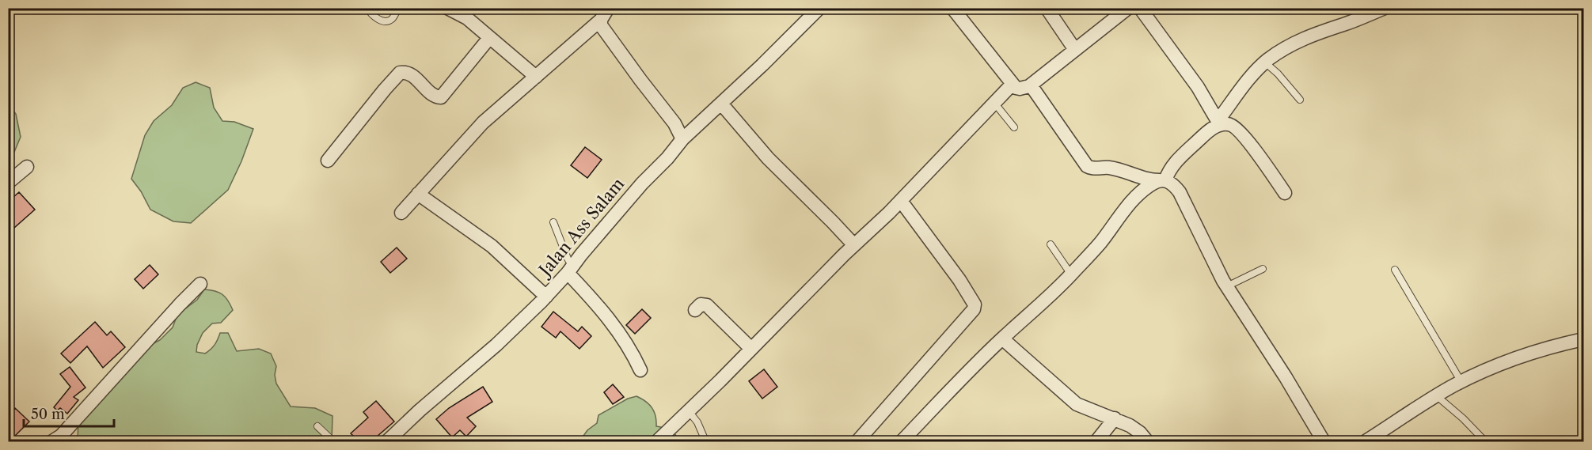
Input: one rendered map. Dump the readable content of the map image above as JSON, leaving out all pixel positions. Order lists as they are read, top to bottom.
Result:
{
  "streets": {
    "street": ["Jalan Ass Salam"]
  },
  "scale_bar": "50 m"
}
